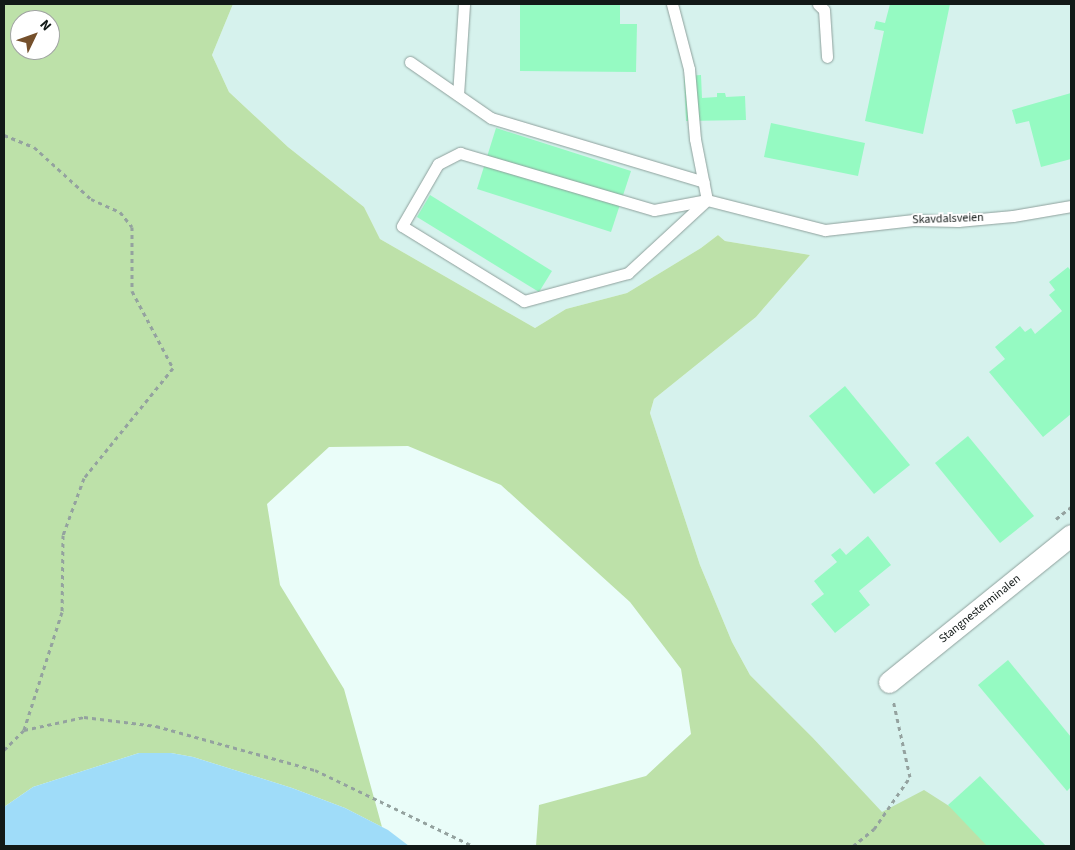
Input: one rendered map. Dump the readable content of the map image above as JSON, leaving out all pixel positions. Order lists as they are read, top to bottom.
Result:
{
  "streets": {
    "street": ["Stangnesterminalen"],
    "lane": ["Skavdalsveien"]
  },
  "north": "top right"
}
